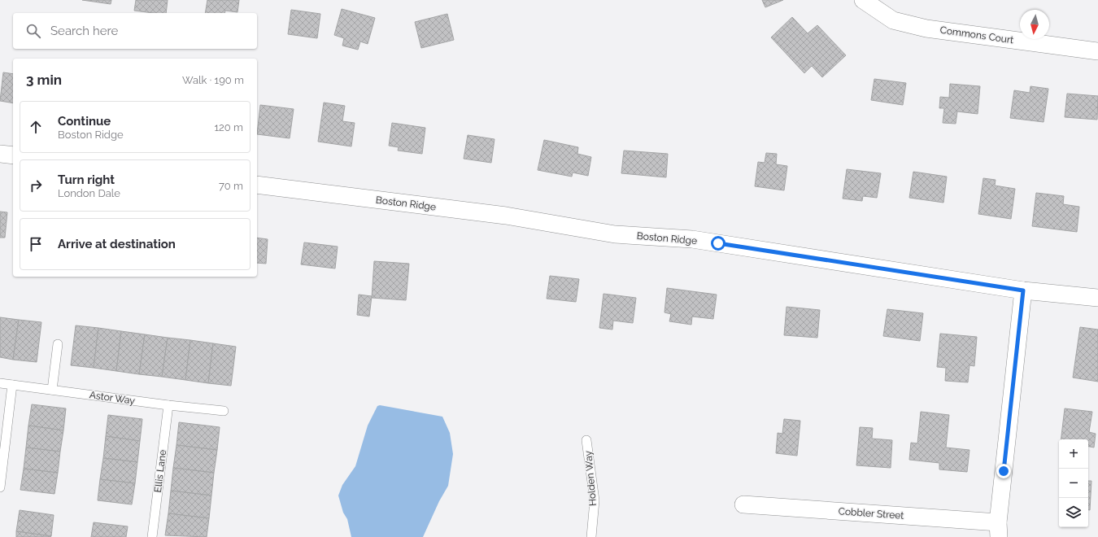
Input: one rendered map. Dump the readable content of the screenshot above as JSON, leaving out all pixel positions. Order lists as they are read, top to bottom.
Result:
{
  "streets": {
    "street": ["Commons Court", "Boston Ridge", "Cobbler Street"],
    "lane": ["Astor Way", "Ellis Lane", "Holden Way"]
  },
  "crossings": [
    ["Astor Way", "Ellis Lane"]
  ],
  "north": "bottom",
  "page": {
    "search": "Search here",
    "heading": ["3 min", "Walk · 190 m"],
    "list": [
      ["Continue", "Boston Ridge", "120 m"],
      ["Turn right", "London Dale", "70 m"],
      "Arrive at destination"
    ],
    "map_buttons": ["+", "−"]
  }
}
